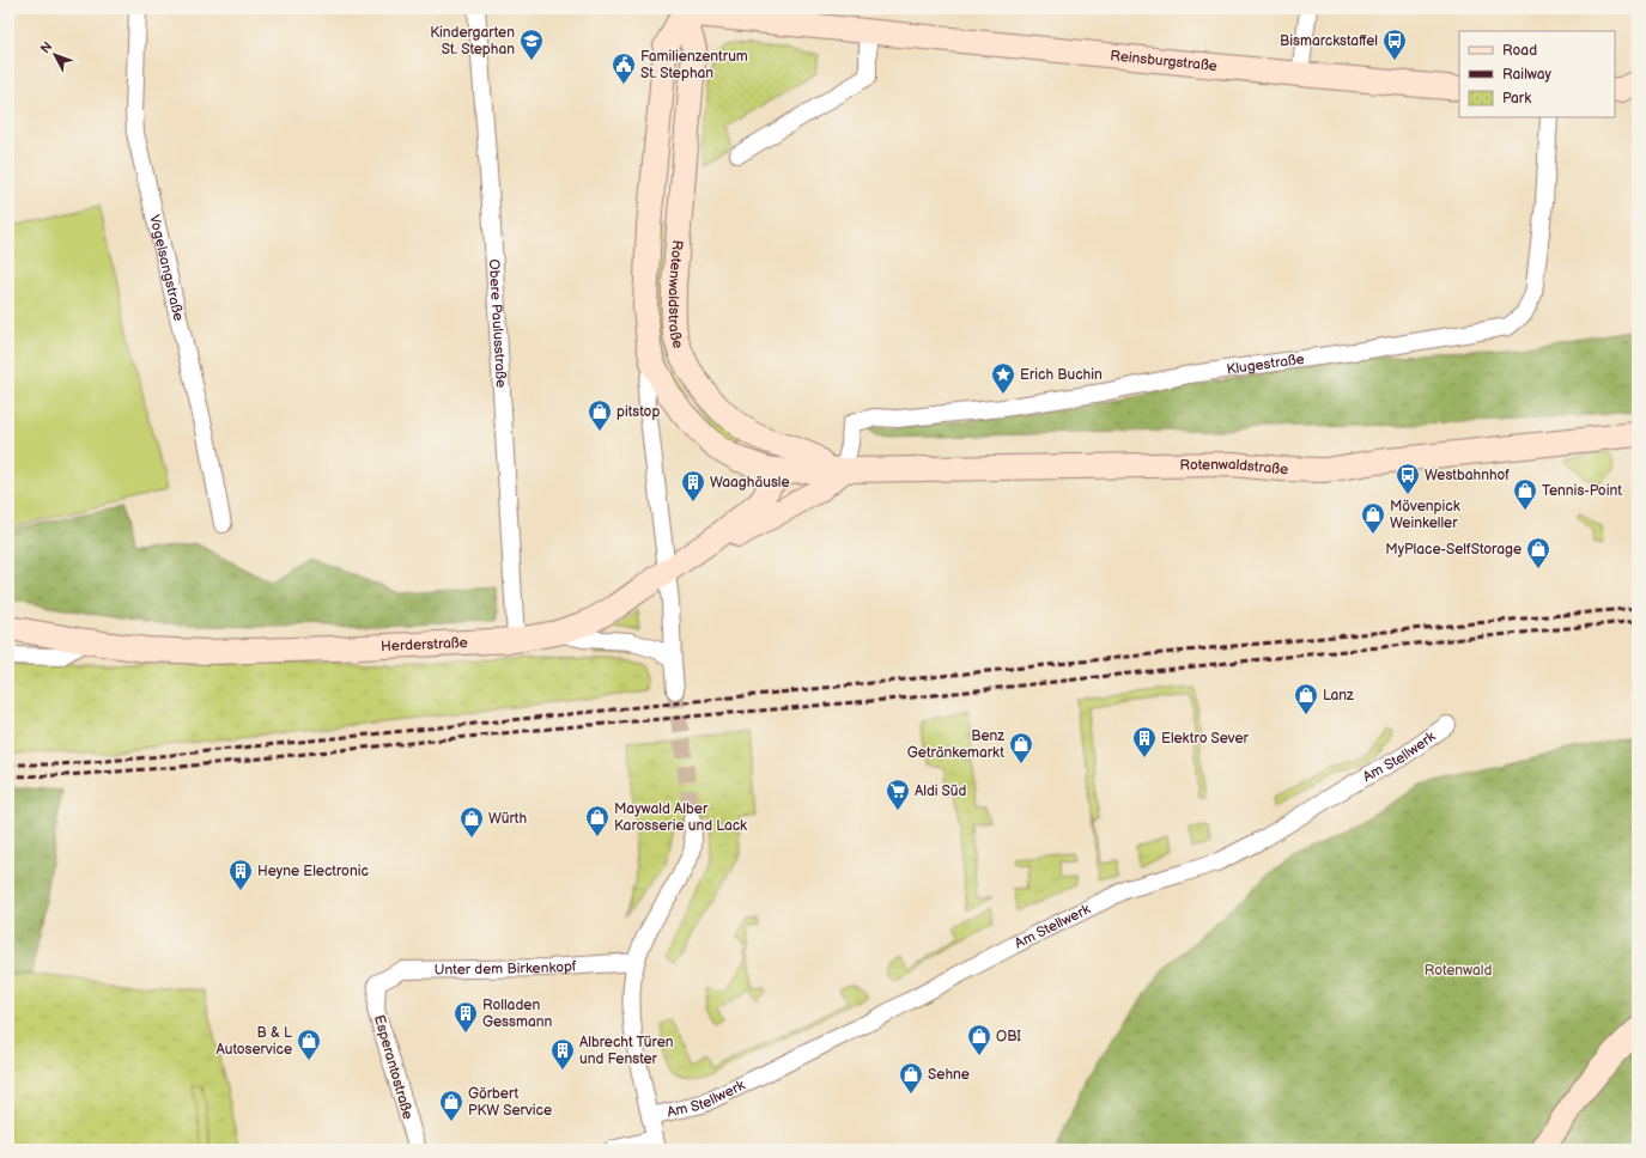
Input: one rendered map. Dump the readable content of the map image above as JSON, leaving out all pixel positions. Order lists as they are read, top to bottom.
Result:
{
  "streets": {
    "main road": ["Reinsburgstraße", "Rotenwaldstraße", "Herderstraße"],
    "street": [
      "Vogelsangstraße",
      "Obere Paulusstraße",
      "Klugestraße",
      "Am Stellwerk",
      "Unter dem Birkenkopf",
      "Esperantostraße"
    ]
  },
  "crossings": [
    ["Reinsburgstraße", "Rotenwaldstraße"],
    ["Rotenwaldstraße", "Klugestraße"],
    ["Rotenwaldstraße", "Herderstraße"],
    ["Obere Paulusstraße", "Herderstraße"],
    ["Unter dem Birkenkopf", "Esperantostraße"]
  ],
  "parks": ["Rotenwald"],
  "places": {
    "school or university": ["Kindergarten St. Stephan"],
    "bus stop": ["Bismarckstaffel", "Westbahnhof"],
    "public building": ["Familienzentrum St. Stephan"],
    "place": ["Erich Buchin"],
    "shop": [
      "pitstop",
      "Tennis-Point",
      "Mövenpick Weinkeller",
      "MyPlace-SelfStorage",
      "Lanz",
      "Benz Getränkemarkt",
      "Maywald Alber Karosserie und Lack",
      "Würth",
      "OBI",
      "B & L Autoservice",
      "Sehne",
      "Görbert PKW Service"
    ],
    "building": [
      "Waaghäusle",
      "Elektro Sever",
      "Heyne Electronic",
      "Rolladen Gessmann",
      "Albrecht Türen und Fenster"
    ],
    "supermarket": ["Aldi Süd"]
  },
  "legend": ["Road", "Railway", "Park"],
  "north": "top left"
}
